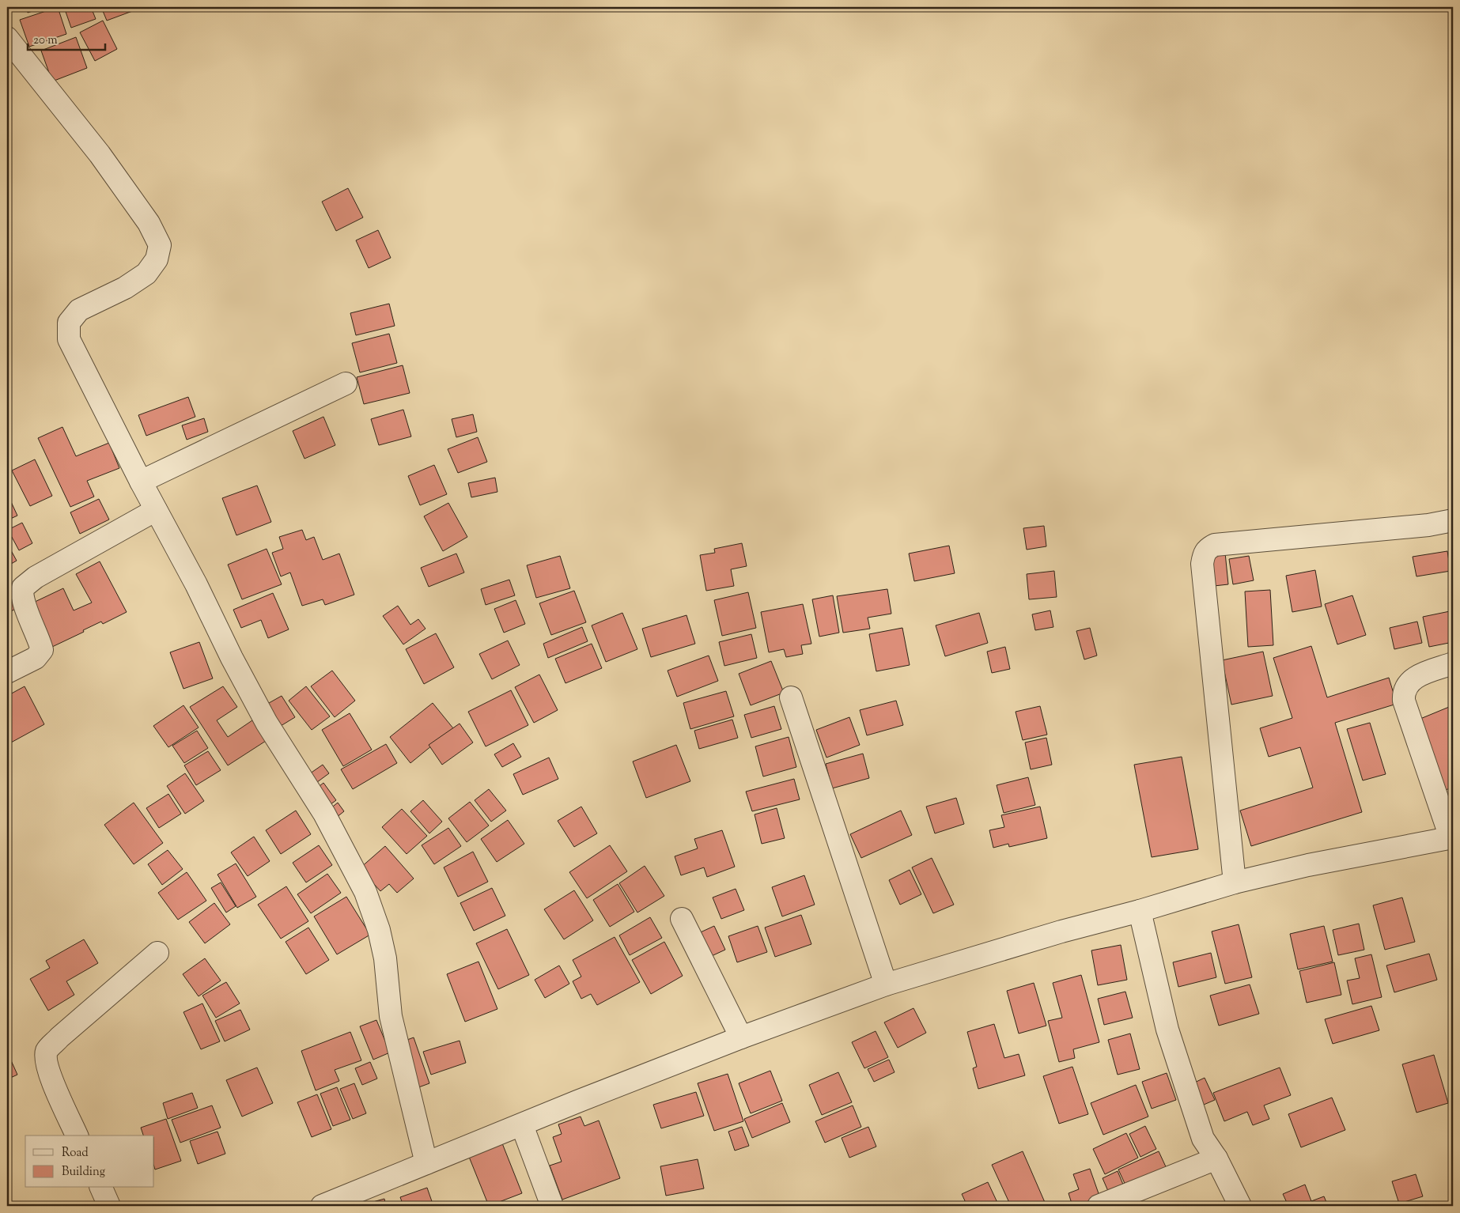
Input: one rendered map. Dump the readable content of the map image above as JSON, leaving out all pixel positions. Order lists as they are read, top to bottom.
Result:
{
  "legend": ["Road", "Building"],
  "scale_bar": "20 m"
}
